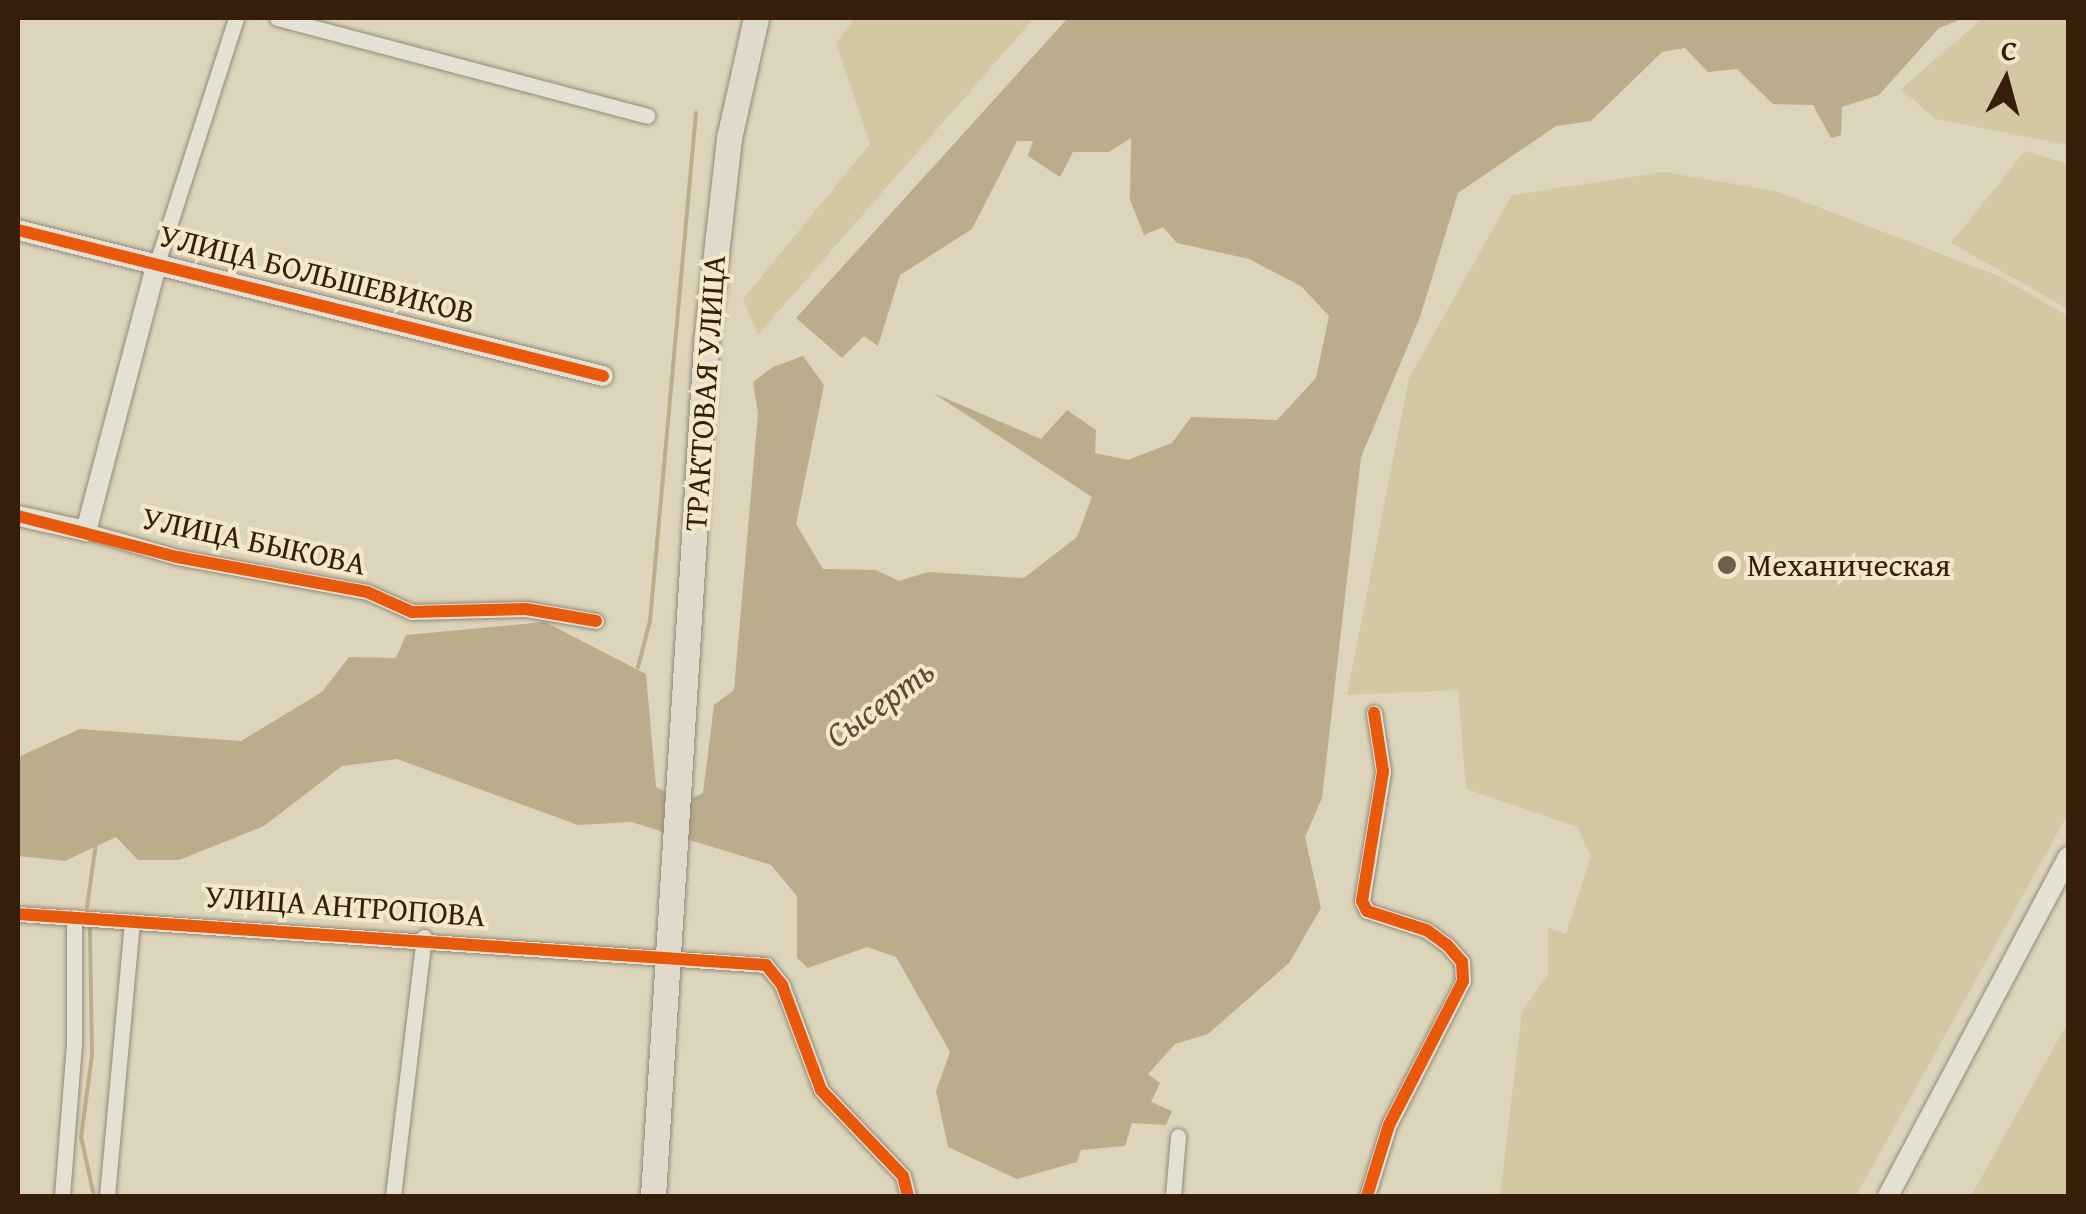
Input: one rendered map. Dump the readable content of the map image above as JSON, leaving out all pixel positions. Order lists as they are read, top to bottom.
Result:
{
  "streets": {
    "main road": ["ТРАКТОВАЯ УЛИЦА"],
    "street": ["УЛИЦА БОЛЬШЕВИКОВ", "УЛИЦА БЫКОВА", "УЛИЦА АНТРОПОВА"]
  },
  "crossings": [
    ["ТРАКТОВАЯ УЛИЦА", "УЛИЦА АНТРОПОВА"]
  ],
  "water": ["Сысерть"],
  "places": ["Механическая"],
  "north": "top"
}
